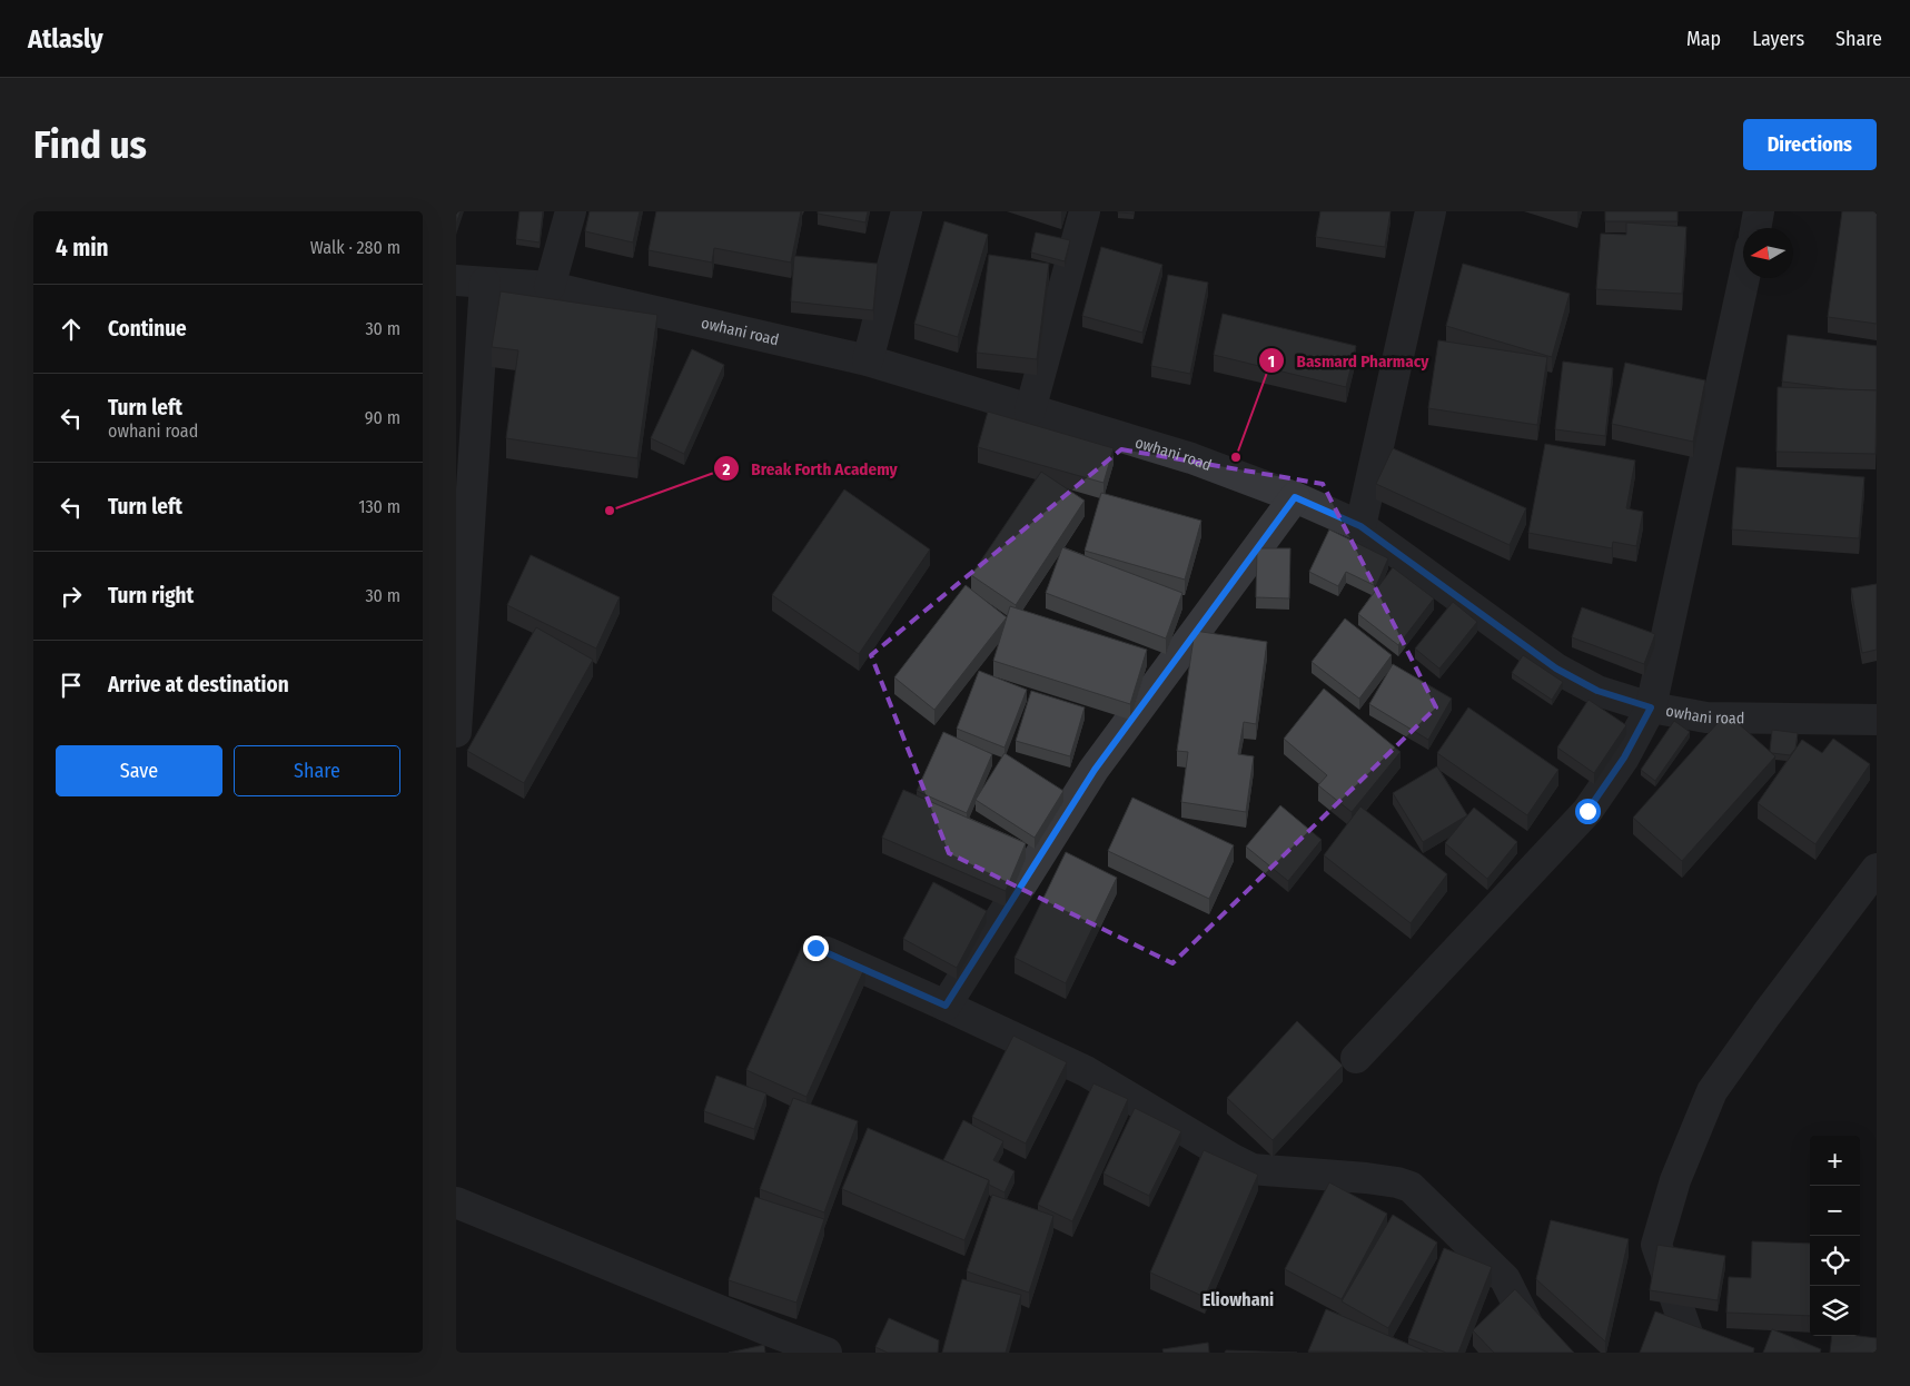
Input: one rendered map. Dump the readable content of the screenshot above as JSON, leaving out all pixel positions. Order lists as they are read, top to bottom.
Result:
{
  "streets": {
    "street": ["owhani road"]
  },
  "districts": ["Eliowhani"],
  "places": ["Basmard Pharmacy", "Break Forth Academy"],
  "north": "left",
  "page": {
    "header": "Atlasly",
    "nav": ["Map", "Layers", "Share"],
    "buttons": [
      "Directions",
      ["Save", "Share"]
    ],
    "title": "Find us",
    "heading": ["4 min", "Walk · 280 m"],
    "list": [
      ["Continue", "30 m"],
      ["Turn left", "owhani road", "90 m"],
      ["Turn left", "130 m"],
      ["Turn right", "30 m"],
      "Arrive at destination"
    ],
    "map_buttons": ["+", "−"]
  }
}
